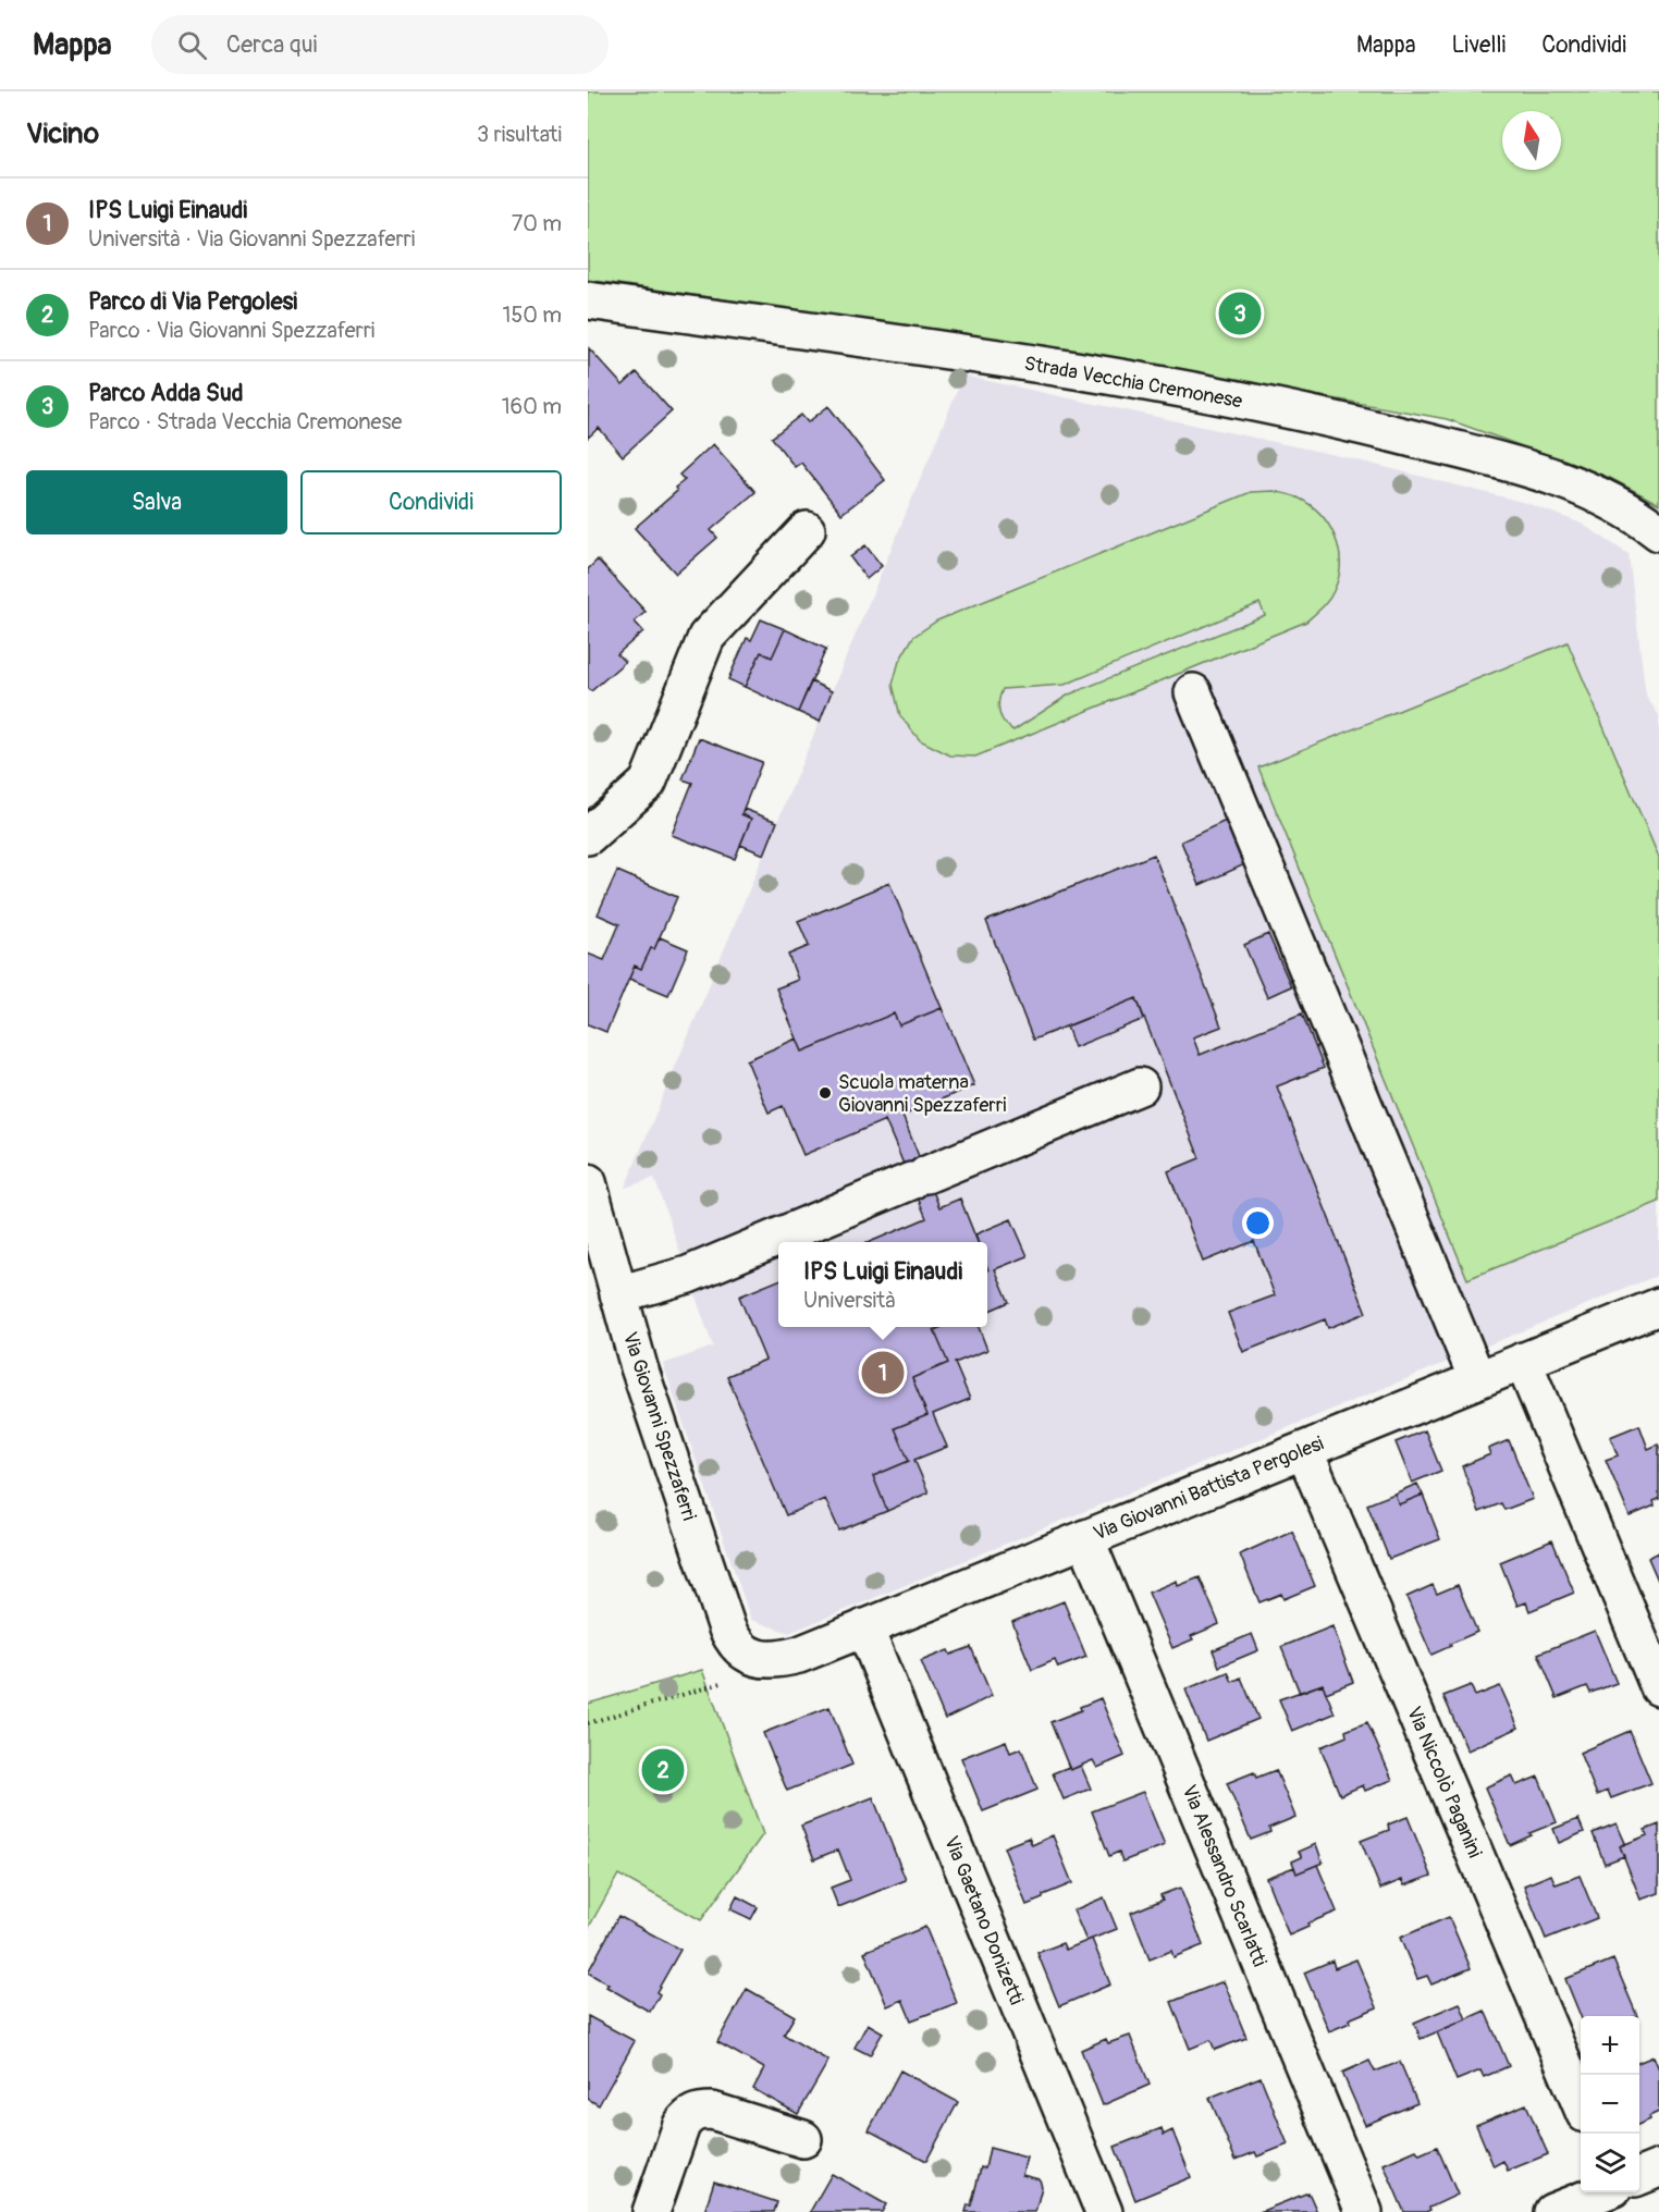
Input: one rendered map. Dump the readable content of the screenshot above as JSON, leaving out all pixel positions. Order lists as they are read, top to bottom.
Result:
{
  "streets": {
    "street": [
      "Strada Vecchia Cremonese",
      "Via Giovanni Spezzaferri",
      "Via Giovanni Battista Pergolesi",
      "Via Niccolò Paganini",
      "Via Alessandro Scarlatti",
      "Via Gaetano Donizetti"
    ]
  },
  "crossings": [
    ["Via Giovanni Spezzaferri", "Via Giovanni Battista Pergolesi"],
    ["Via Giovanni Battista Pergolesi", "Via Niccolò Paganini"],
    ["Via Giovanni Battista Pergolesi", "Via Alessandro Scarlatti"],
    ["Via Giovanni Battista Pergolesi", "Via Gaetano Donizetti"]
  ],
  "places": ["Scuola materna Giovanni Spezzaferri"],
  "north": "top",
  "page": {
    "header": "Mappa",
    "search": "Cerca qui",
    "nav": ["Mappa", "Livelli", "Condividi"],
    "heading": ["Vicino", "3 risultati"],
    "list": [
      {
        "mark": "1",
        "name": "IPS Luigi Einaudi",
        "note": "Università · Via Giovanni Spezzaferri",
        "value": "70 m"
      },
      {
        "mark": "2",
        "name": "Parco di Via Pergolesi",
        "note": "Parco · Via Giovanni Spezzaferri",
        "value": "150 m"
      },
      {
        "mark": "3",
        "name": "Parco Adda Sud",
        "note": "Parco · Strada Vecchia Cremonese",
        "value": "160 m"
      }
    ],
    "pins": ["3", "1", "2"],
    "buttons": ["Salva", "Condividi"],
    "popup": ["IPS Luigi Einaudi", "Università"],
    "map_buttons": ["+", "−"]
  }
}
